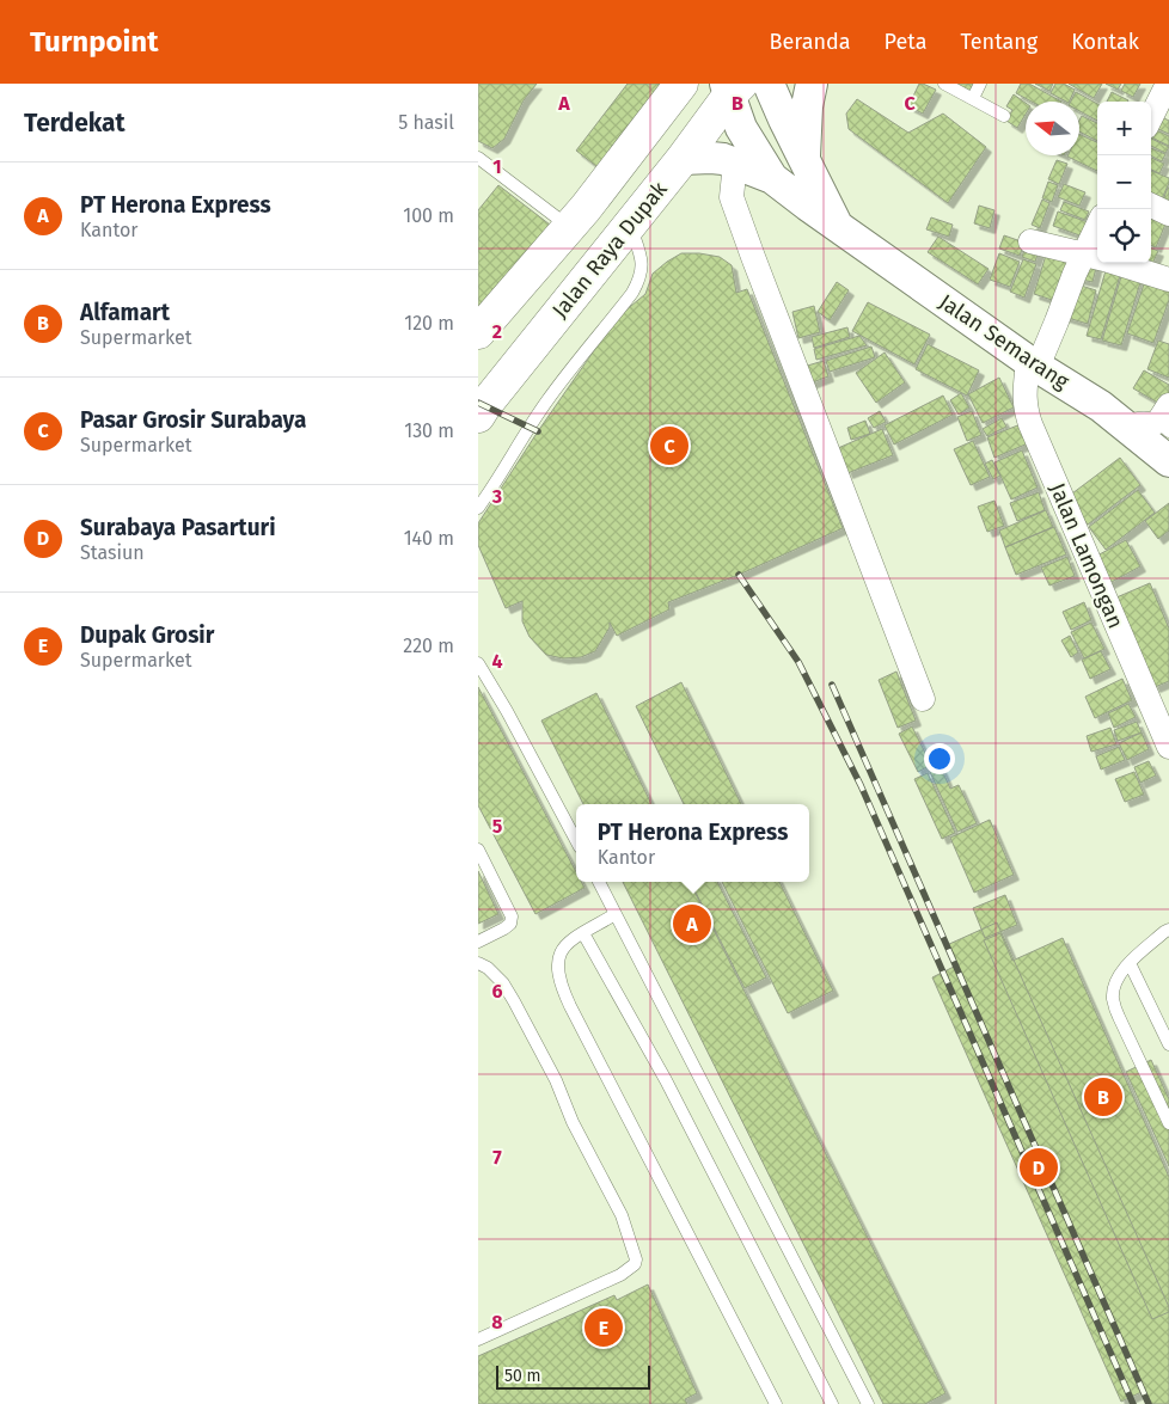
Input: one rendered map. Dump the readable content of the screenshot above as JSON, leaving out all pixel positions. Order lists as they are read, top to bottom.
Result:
{
  "streets": {
    "main road": ["Jalan Raya Dupak"],
    "street": ["Jalan Semarang", "Jalan Lamongan"]
  },
  "crossings": [
    ["Jalan Raya Dupak", "Jalan Semarang"],
    ["Jalan Semarang", "Jalan Lamongan"]
  ],
  "scale_bar": "50 m",
  "north": "left",
  "page": {
    "header": "Turnpoint",
    "nav": [
      "Beranda",
      "Peta",
      "Tentang",
      "Kontak"
    ],
    "heading": ["Terdekat", "5 hasil"],
    "map_buttons": ["+", "−"],
    "list": [
      {
        "mark": "A",
        "name": "PT Herona Express",
        "note": "Kantor",
        "value": "100 m"
      },
      {
        "mark": "B",
        "name": "Alfamart",
        "note": "Supermarket",
        "value": "120 m"
      },
      {
        "mark": "C",
        "name": "Pasar Grosir Surabaya",
        "note": "Supermarket",
        "value": "130 m"
      },
      {
        "mark": "D",
        "name": "Surabaya Pasarturi",
        "note": "Stasiun",
        "value": "140 m"
      },
      {
        "mark": "E",
        "name": "Dupak Grosir",
        "note": "Supermarket",
        "value": "220 m"
      }
    ],
    "pins": [
      "C",
      "A",
      "B",
      "D",
      "E"
    ],
    "popup": ["PT Herona Express", "Kantor"],
    "scale": "50 m"
  },
  "grid": {
    "columns": ["A", "B", "C"],
    "rows": [
      "1",
      "2",
      "3",
      "4",
      "5",
      "6",
      "7",
      "8"
    ]
  }
}
